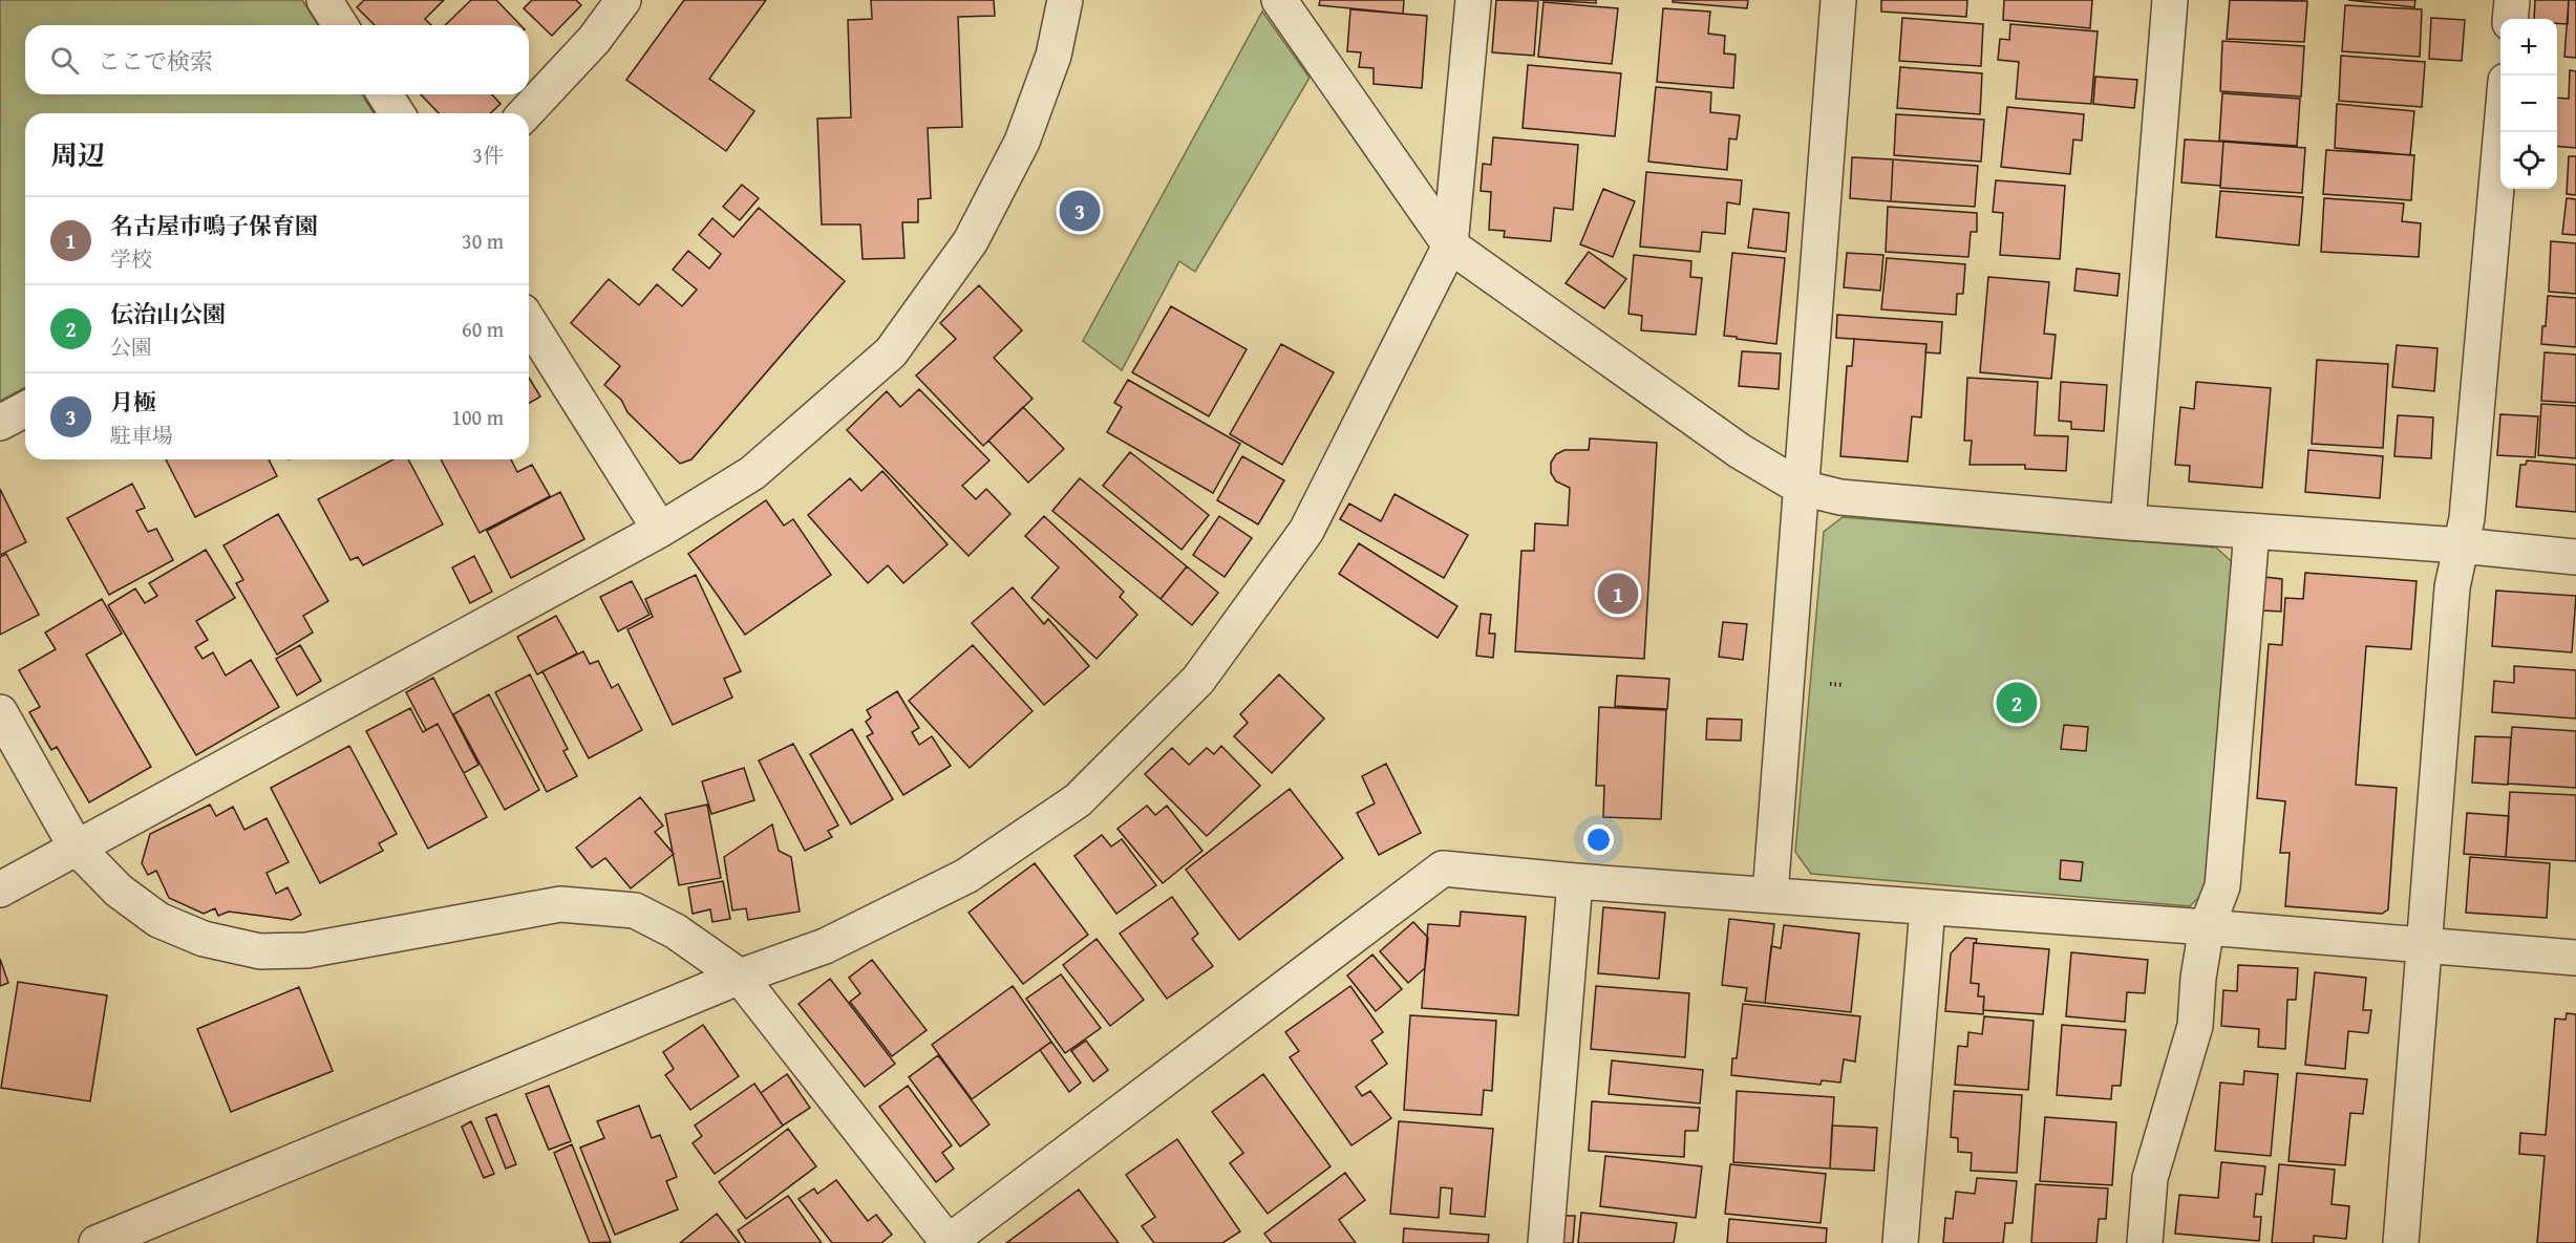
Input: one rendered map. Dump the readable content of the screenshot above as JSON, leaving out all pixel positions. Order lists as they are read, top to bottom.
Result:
{
  "page": {
    "map_buttons": ["+", "−"],
    "search": "ここで検索",
    "heading": ["周辺", "3件"],
    "pins": ["3", "1", "2"],
    "list": [
      {
        "mark": "1",
        "name": "名古屋市鳴子保育園",
        "note": "学校",
        "value": "30 m"
      },
      {
        "mark": "2",
        "name": "伝治山公園",
        "note": "公園",
        "value": "60 m"
      },
      {
        "mark": "3",
        "name": "月極",
        "note": "駐車場",
        "value": "100 m"
      }
    ]
  }
}
